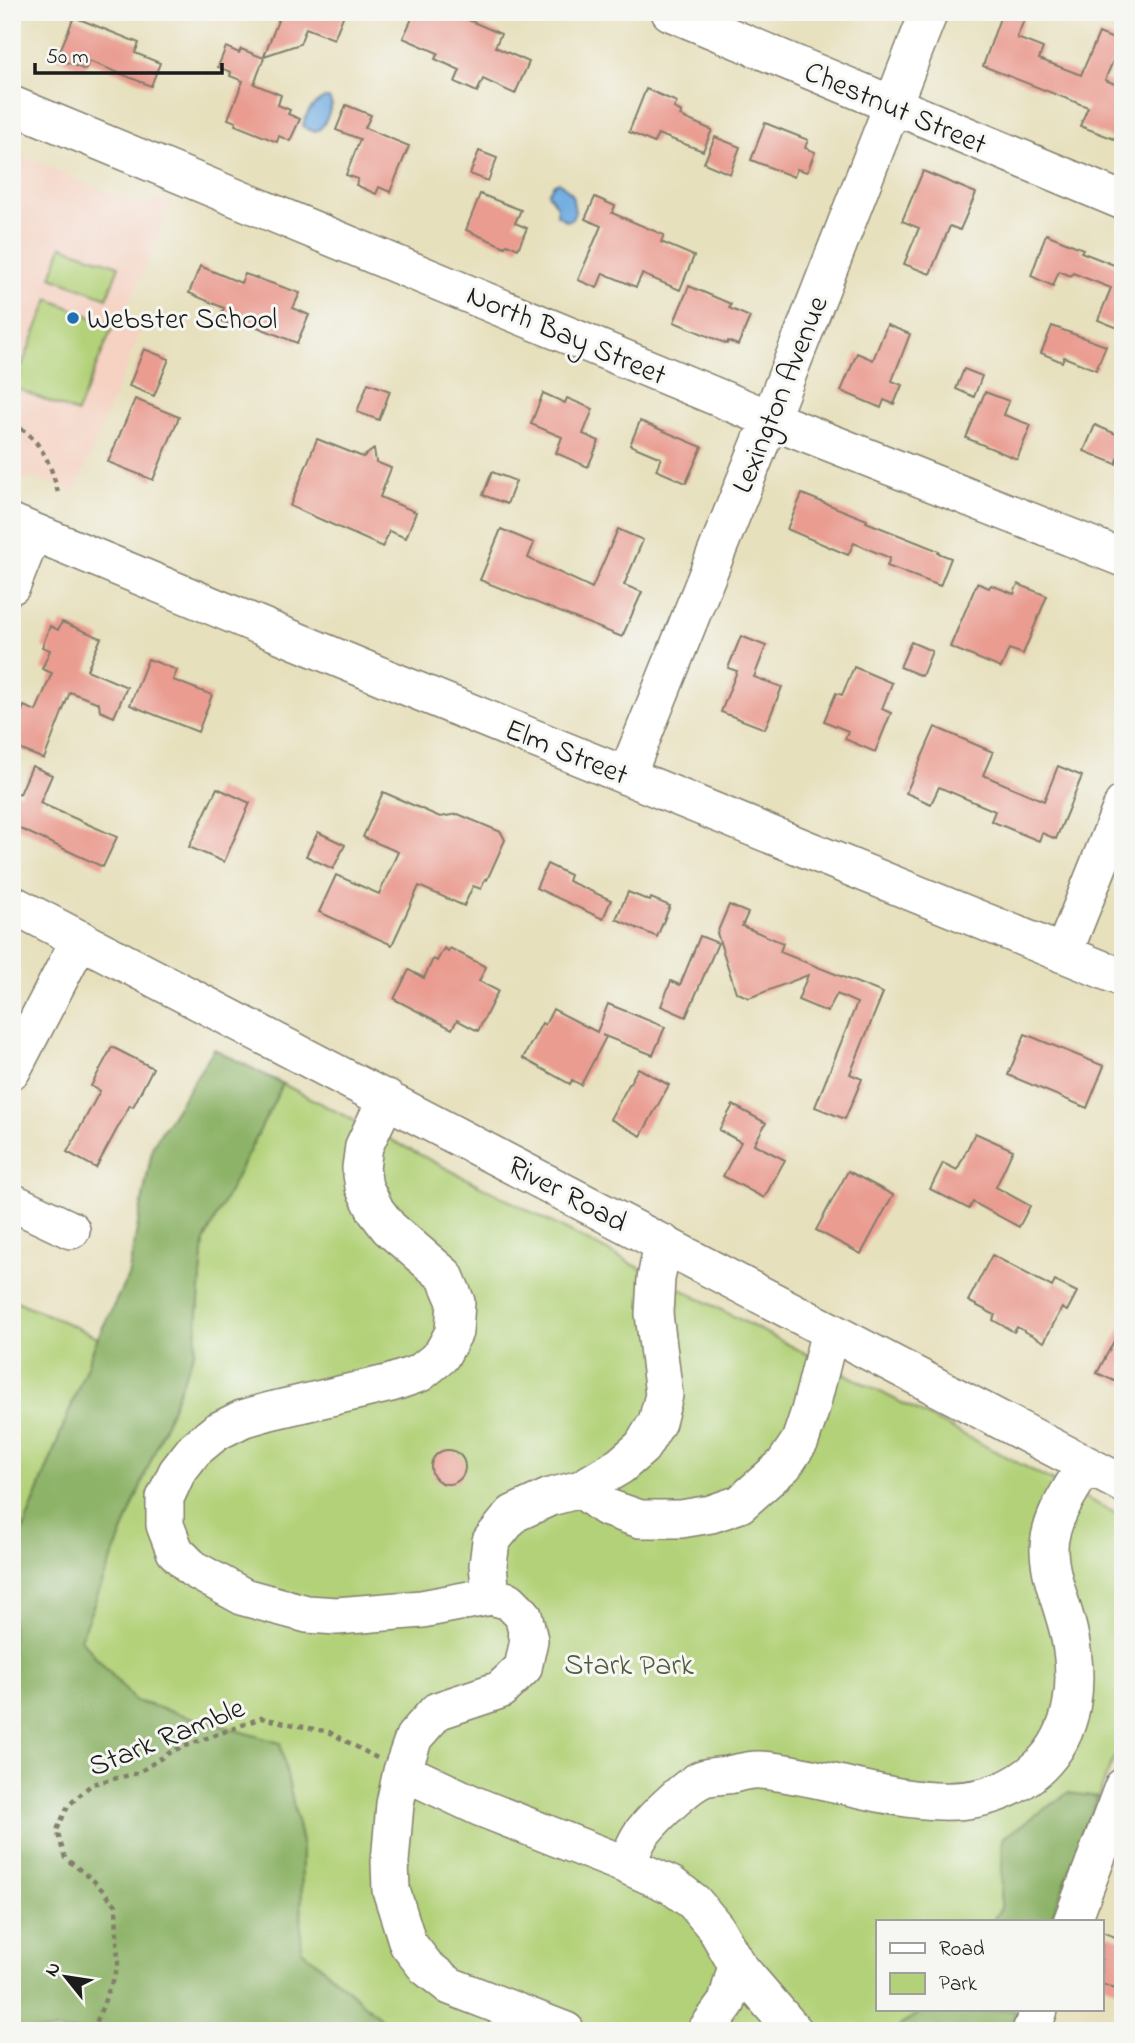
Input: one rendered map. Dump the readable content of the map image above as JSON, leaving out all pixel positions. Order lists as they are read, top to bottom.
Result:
{
  "streets": {
    "street": [
      "Chestnut Street",
      "North Bay Street",
      "Lexington Avenue",
      "Elm Street",
      "River Road"
    ],
    "path": ["Stark Ramble"]
  },
  "crossings": [
    ["Chestnut Street", "Lexington Avenue"],
    ["North Bay Street", "Lexington Avenue"],
    ["Lexington Avenue", "Elm Street"]
  ],
  "parks": ["Stark Park"],
  "places": ["Webster School"],
  "legend": ["Road", "Park"],
  "scale_bar": "50 m",
  "north": "top left"
}
